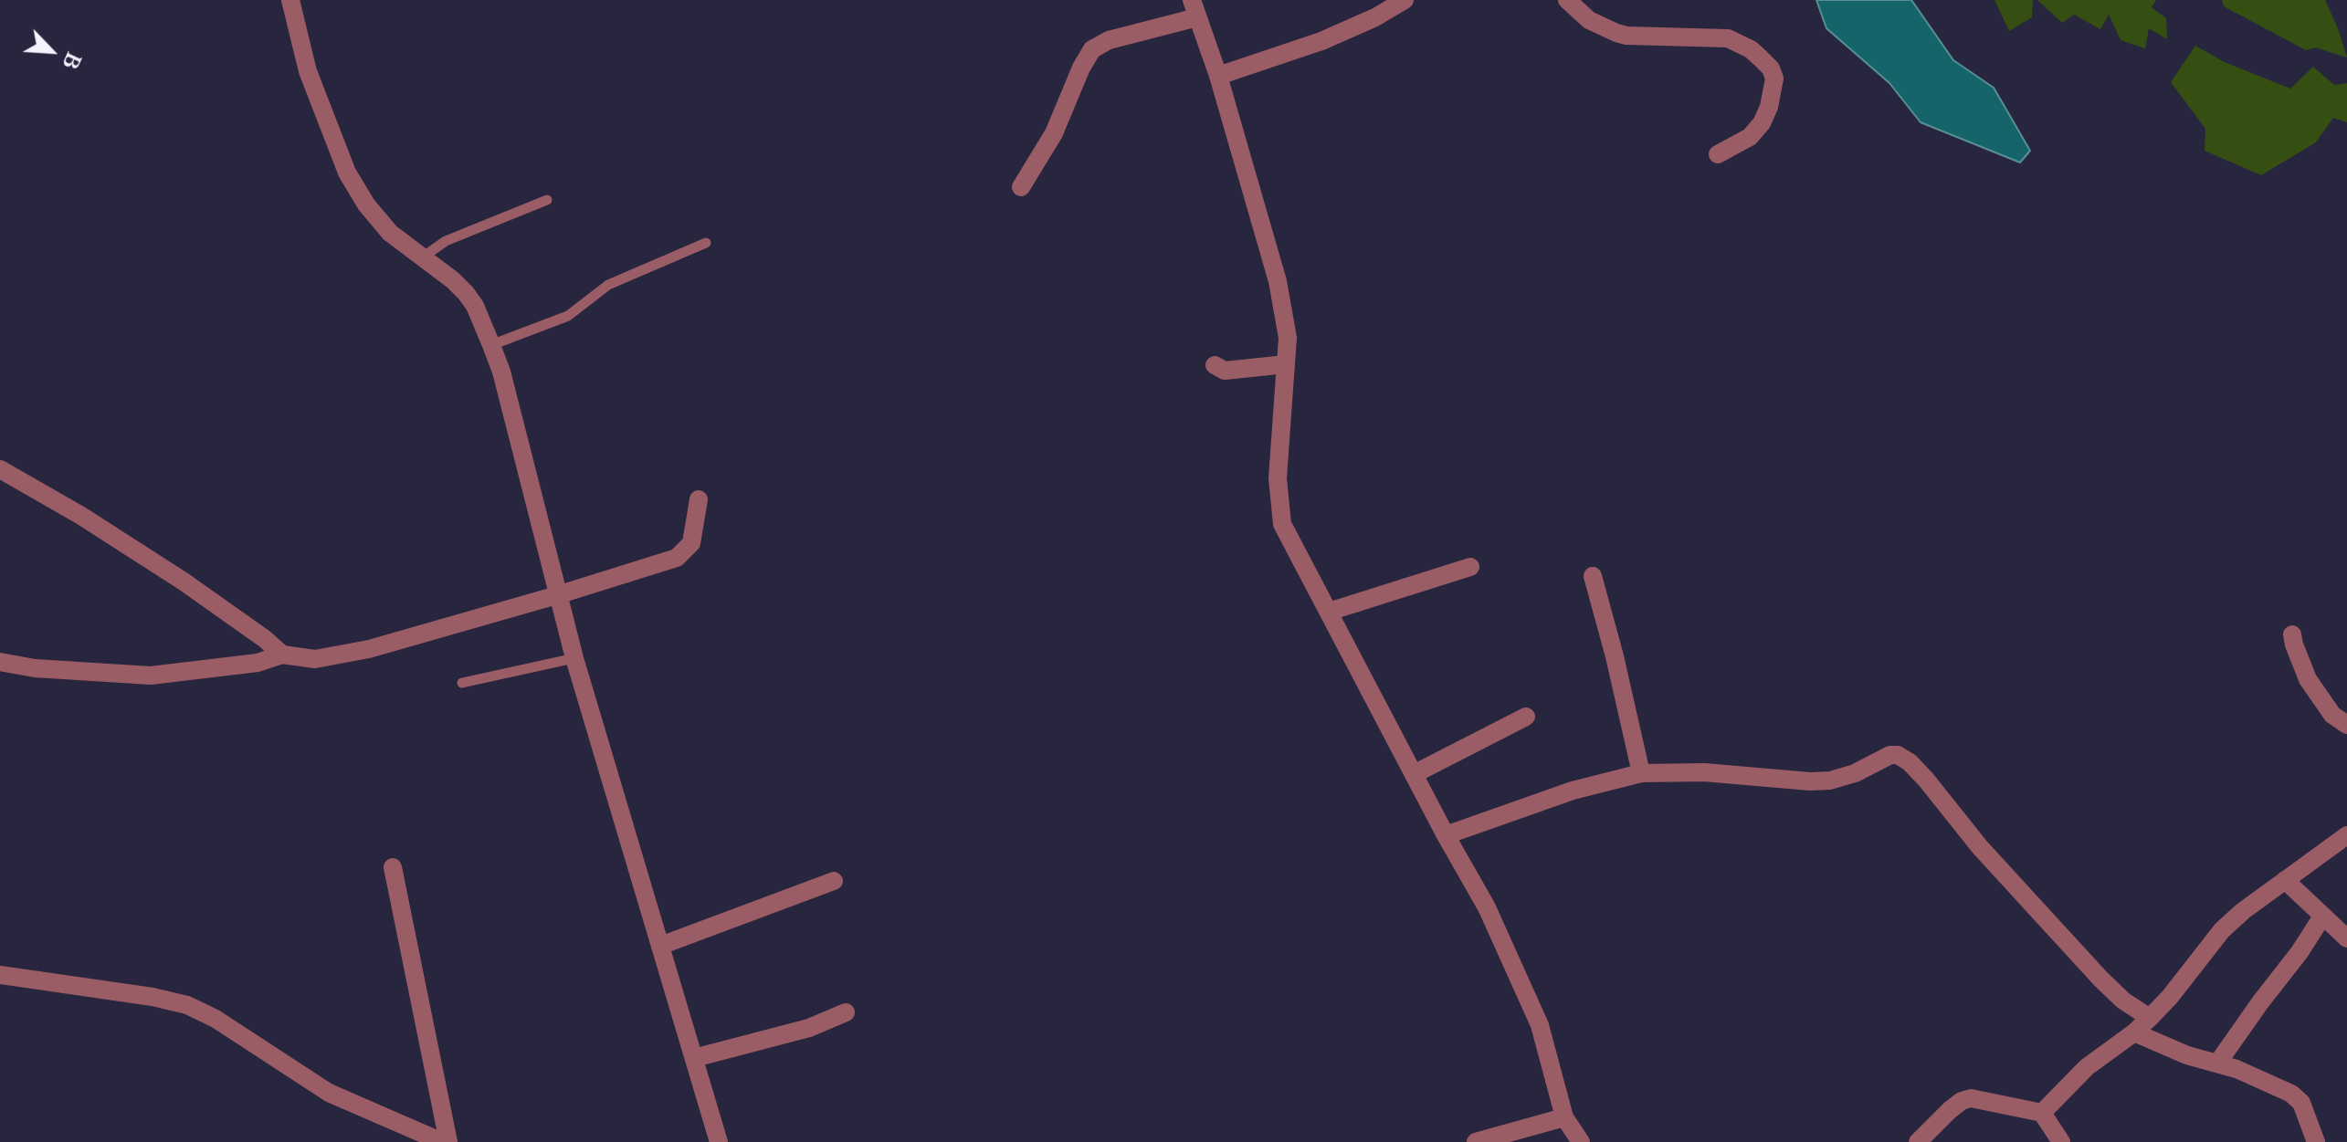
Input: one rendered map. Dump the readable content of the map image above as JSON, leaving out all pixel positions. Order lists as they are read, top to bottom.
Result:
{
  "north": "bottom right"
}
